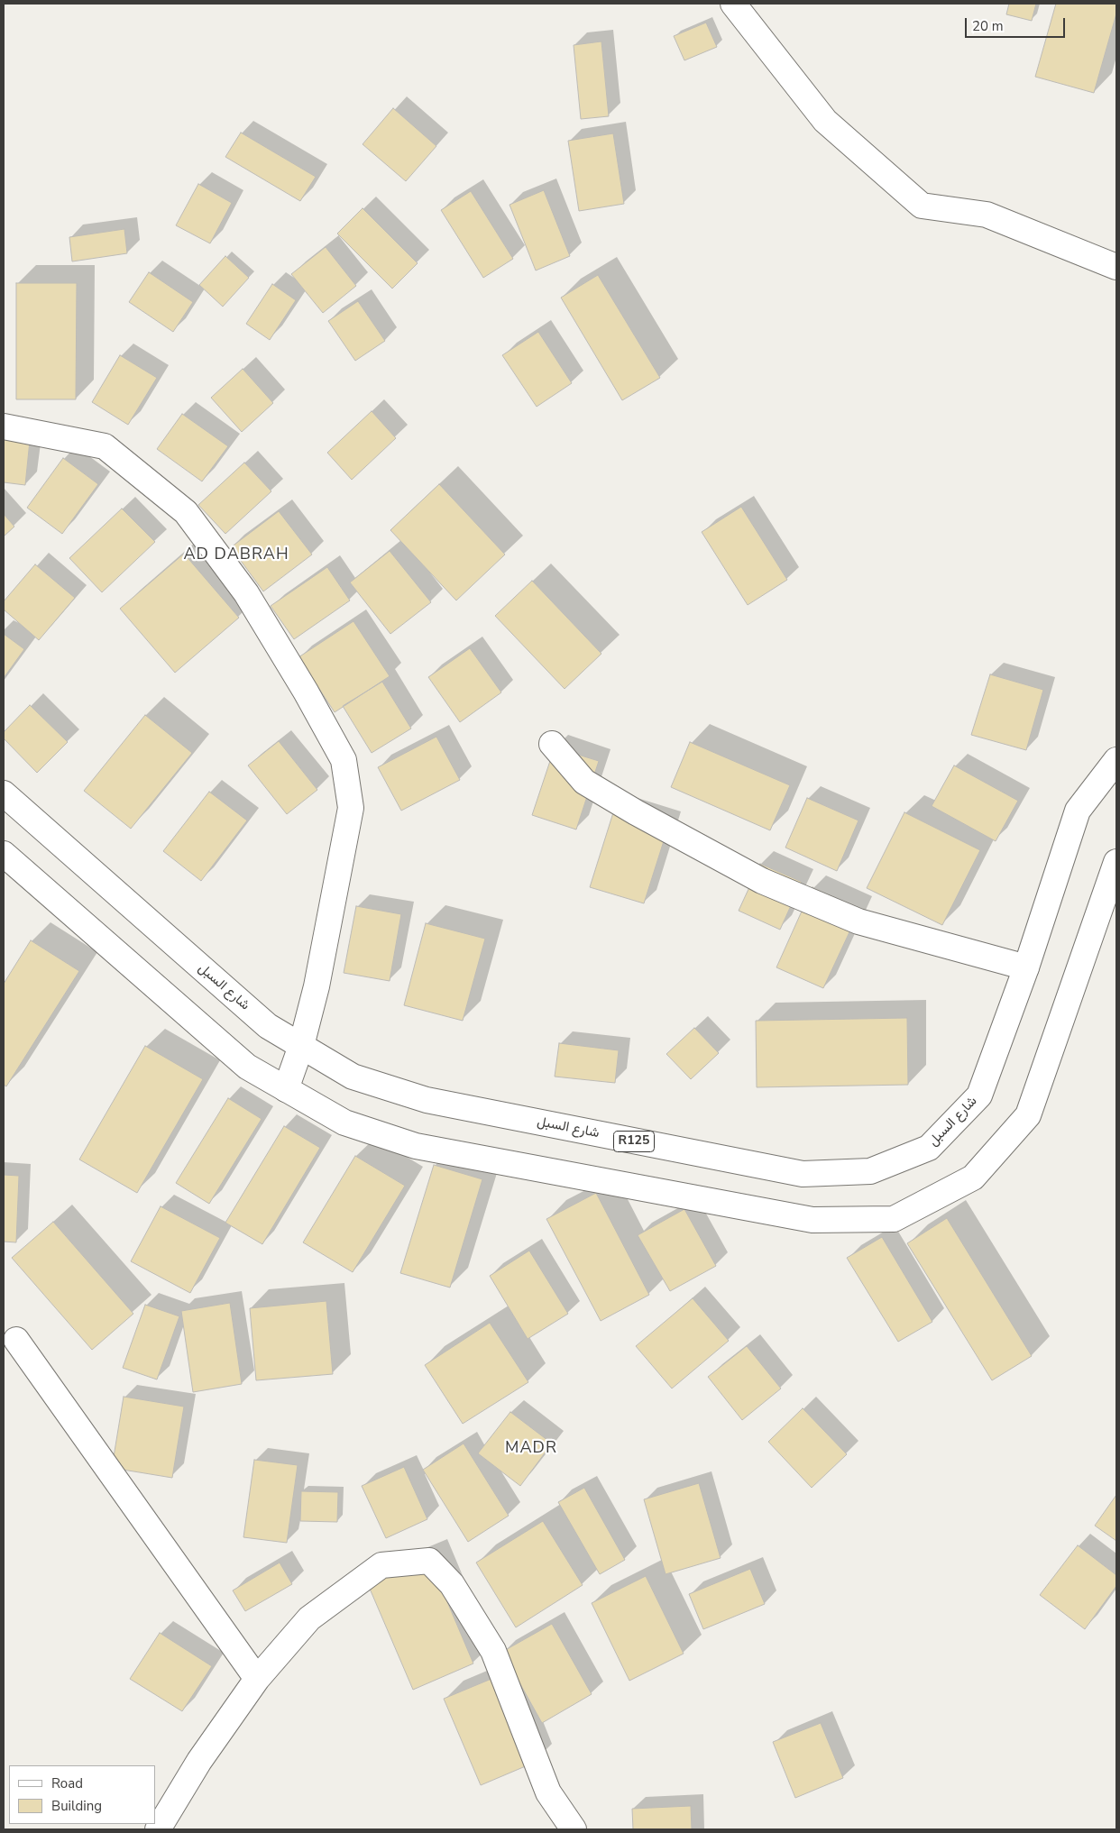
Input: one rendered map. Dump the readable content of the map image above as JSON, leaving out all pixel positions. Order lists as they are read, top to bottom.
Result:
{
  "streets": {
    "street": ["شارع السبل", "R125"]
  },
  "districts": ["AD DABRAH", "MADR"],
  "legend": ["Road", "Building"],
  "scale_bar": "20 m"
}
